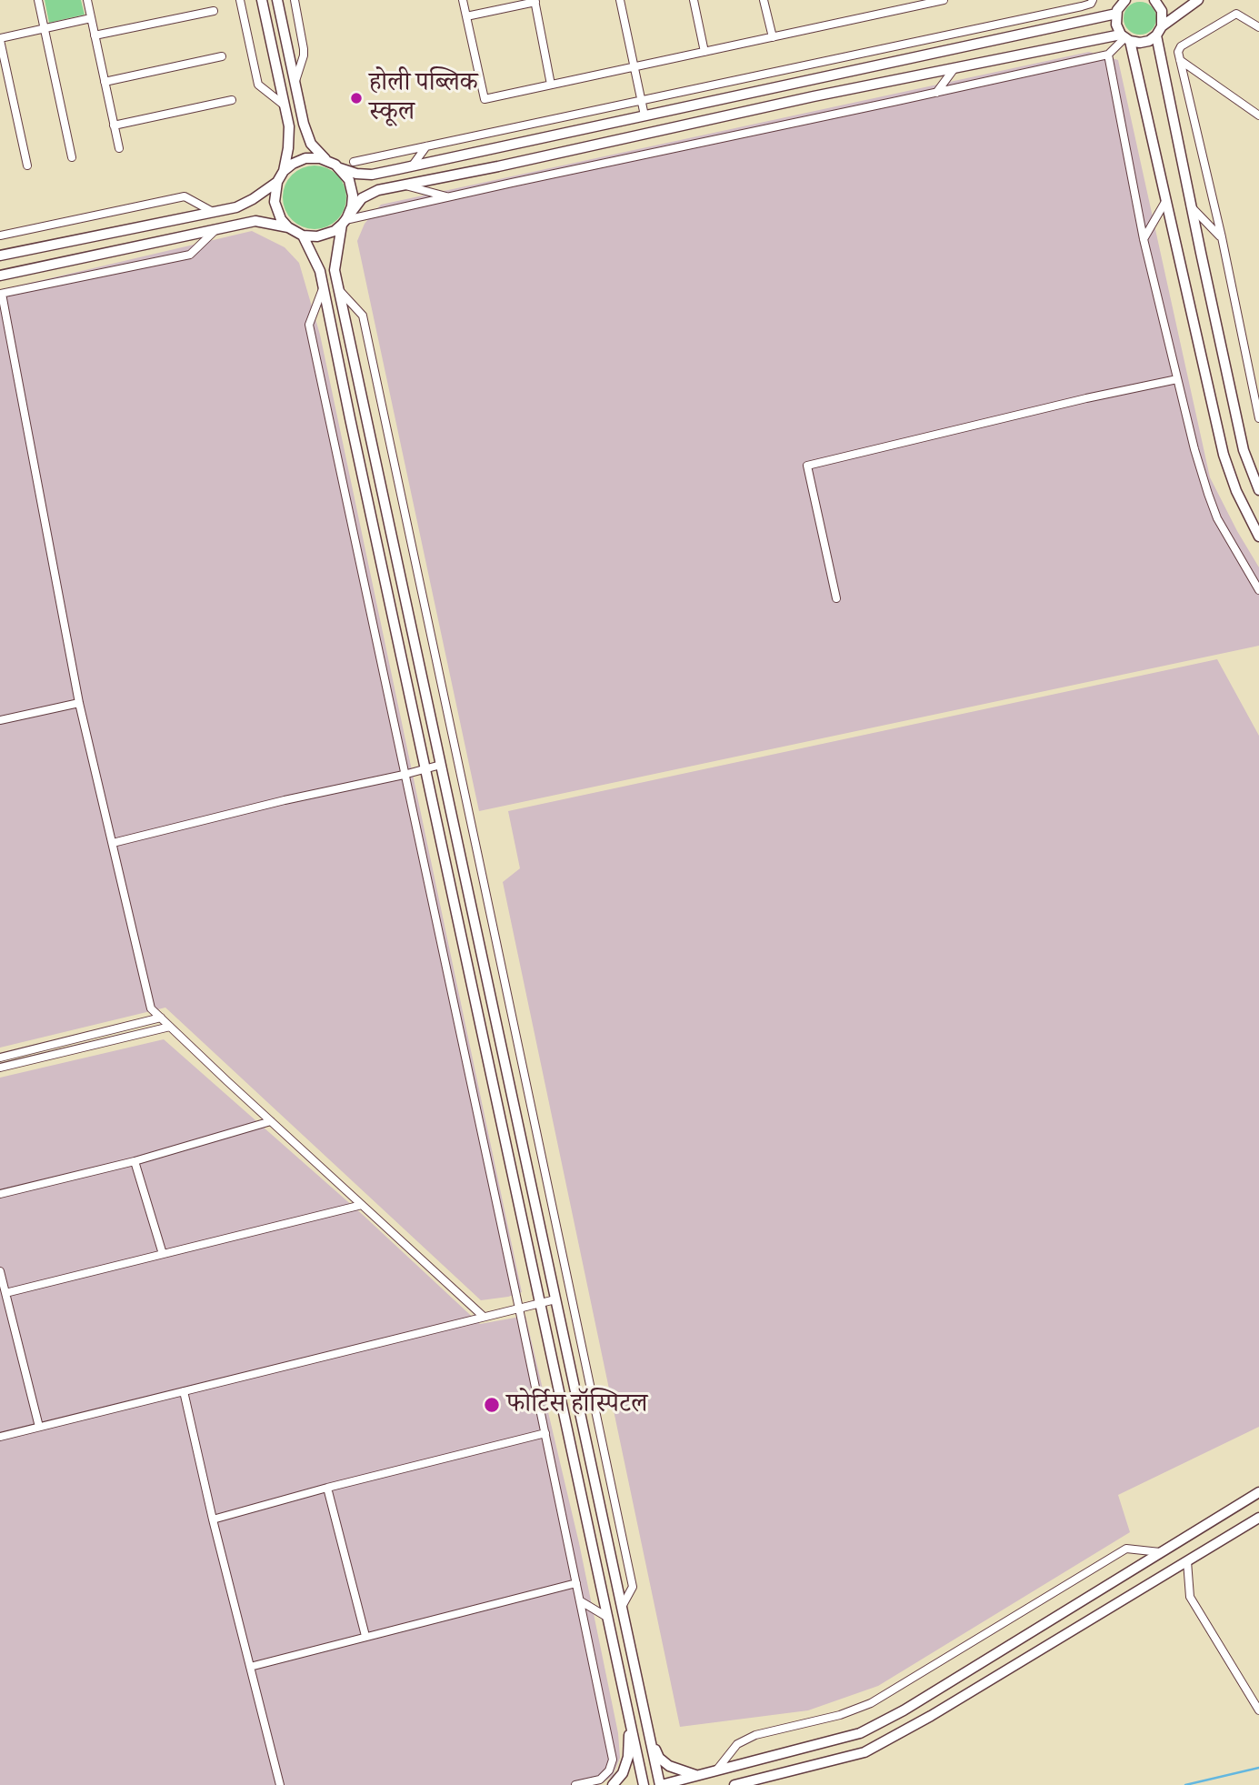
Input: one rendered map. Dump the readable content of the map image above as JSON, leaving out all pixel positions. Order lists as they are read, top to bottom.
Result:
{
  "places": ["होली पब्लिक स्कूल", "फोर्टिस हॉस्पिटल"]
}
